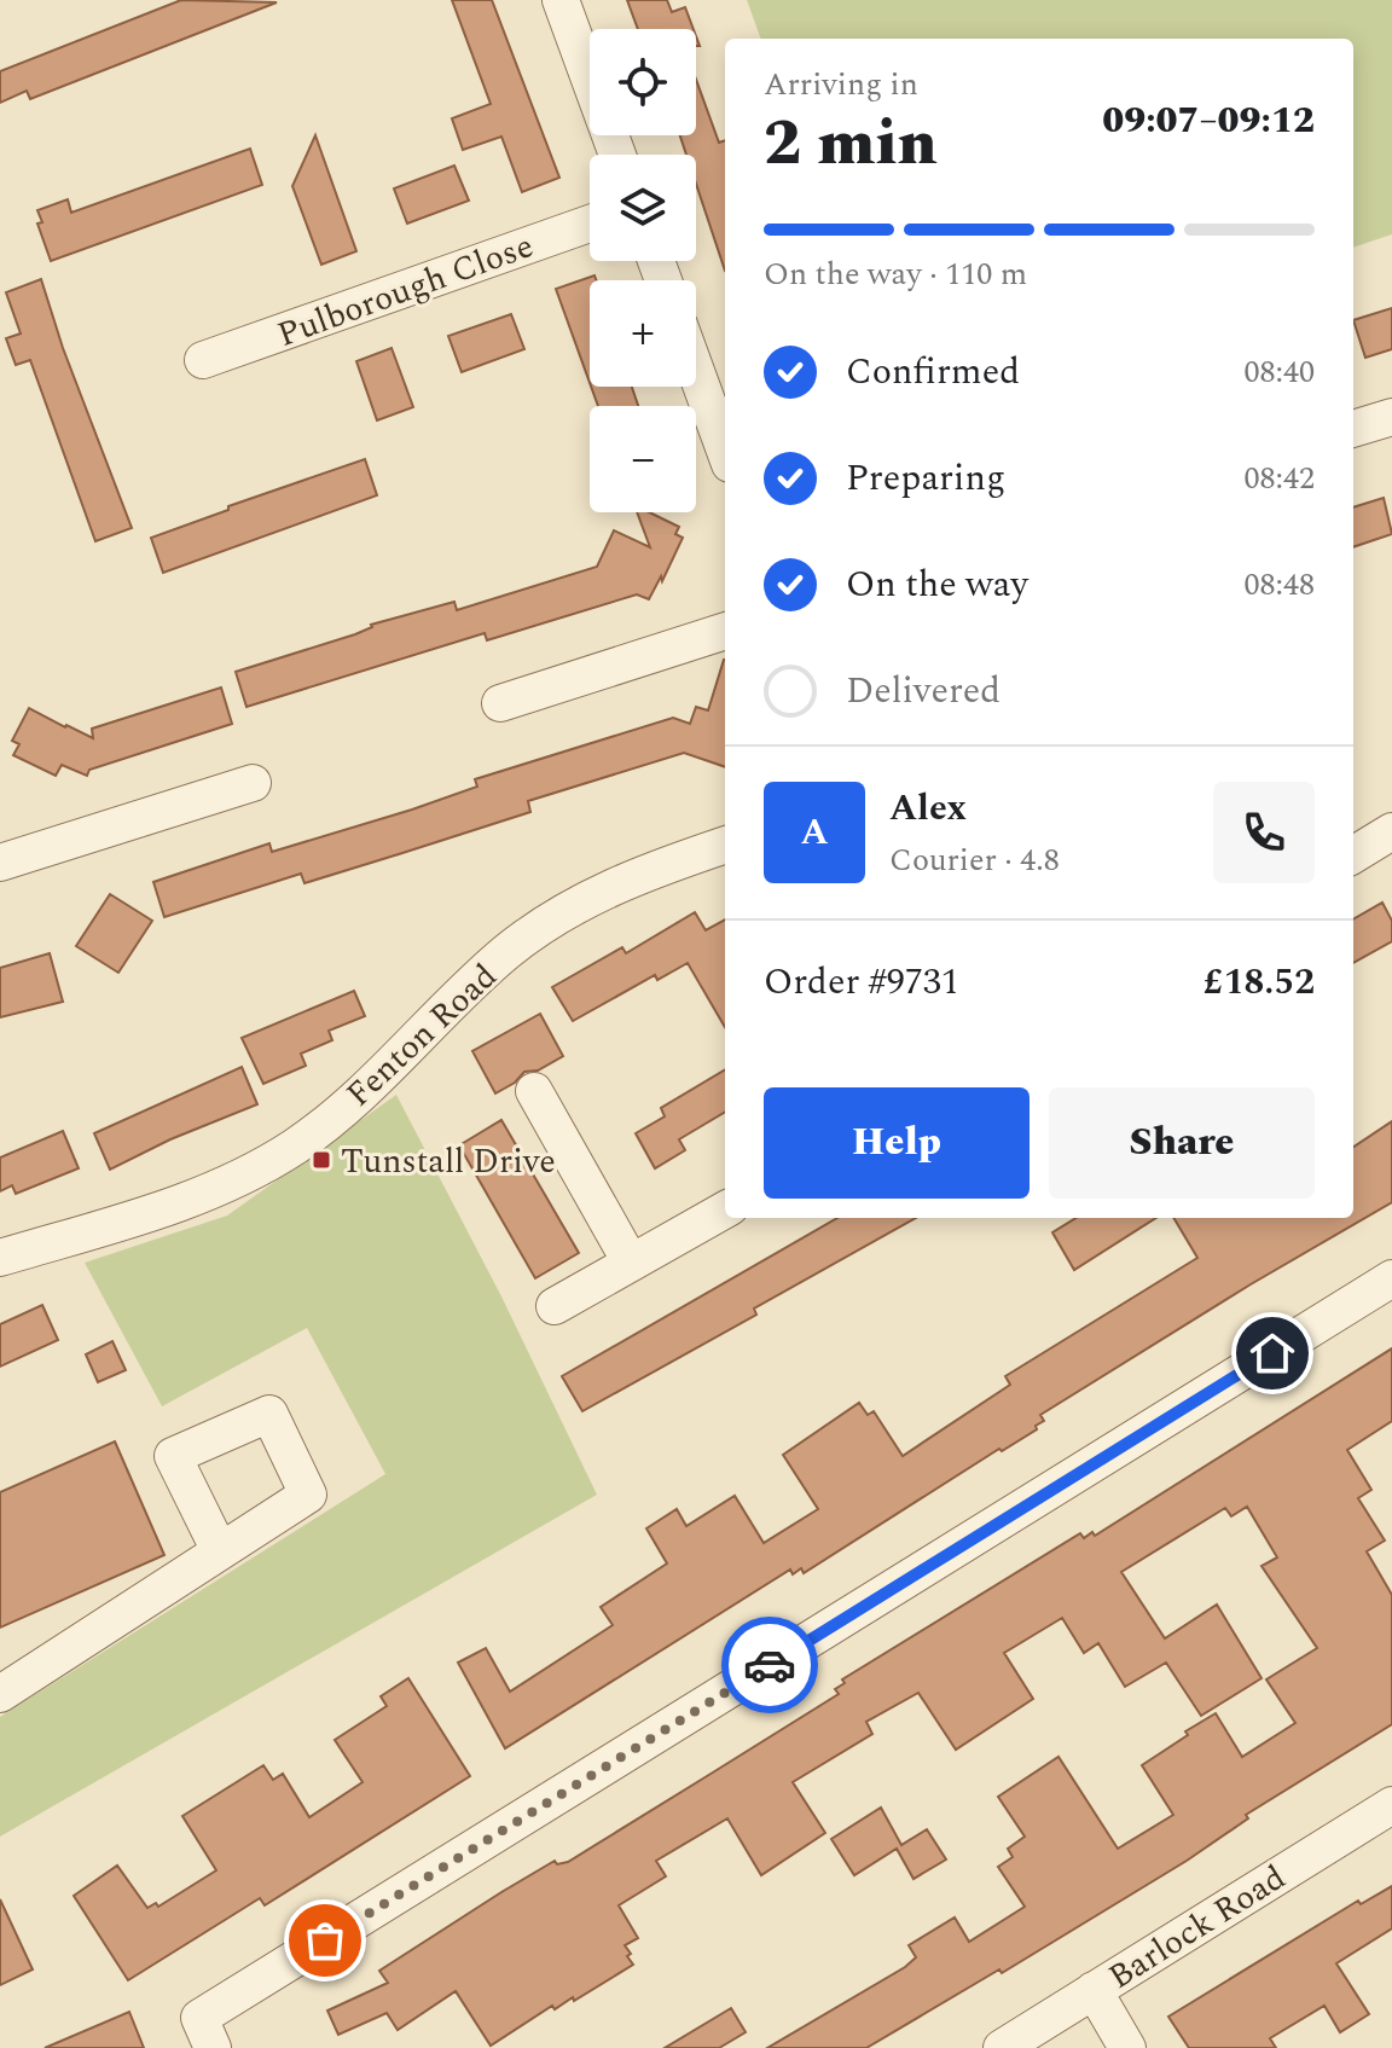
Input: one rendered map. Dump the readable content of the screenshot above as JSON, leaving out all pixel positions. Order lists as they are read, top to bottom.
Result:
{
  "streets": {
    "street": ["Pulborough Close", "Fenton Road", "Barlock Road"]
  },
  "places": {
    "transit": ["Tunstall Drive"]
  },
  "page": {
    "map_buttons": ["+", "−"],
    "heading": ["2 min", "Arriving in", "09:07–09:12"],
    "panel": [
      "Alex",
      "Courier · 4.8",
      "Order #9731",
      "£18.52"
    ],
    "bar": "On the way · 110 m",
    "list": [
      ["Confirmed", "08:40"],
      ["Preparing", "08:42"],
      ["On the way", "08:48"],
      "Delivered"
    ],
    "round": "A",
    "buttons": ["Help", "Share"]
  }
}
